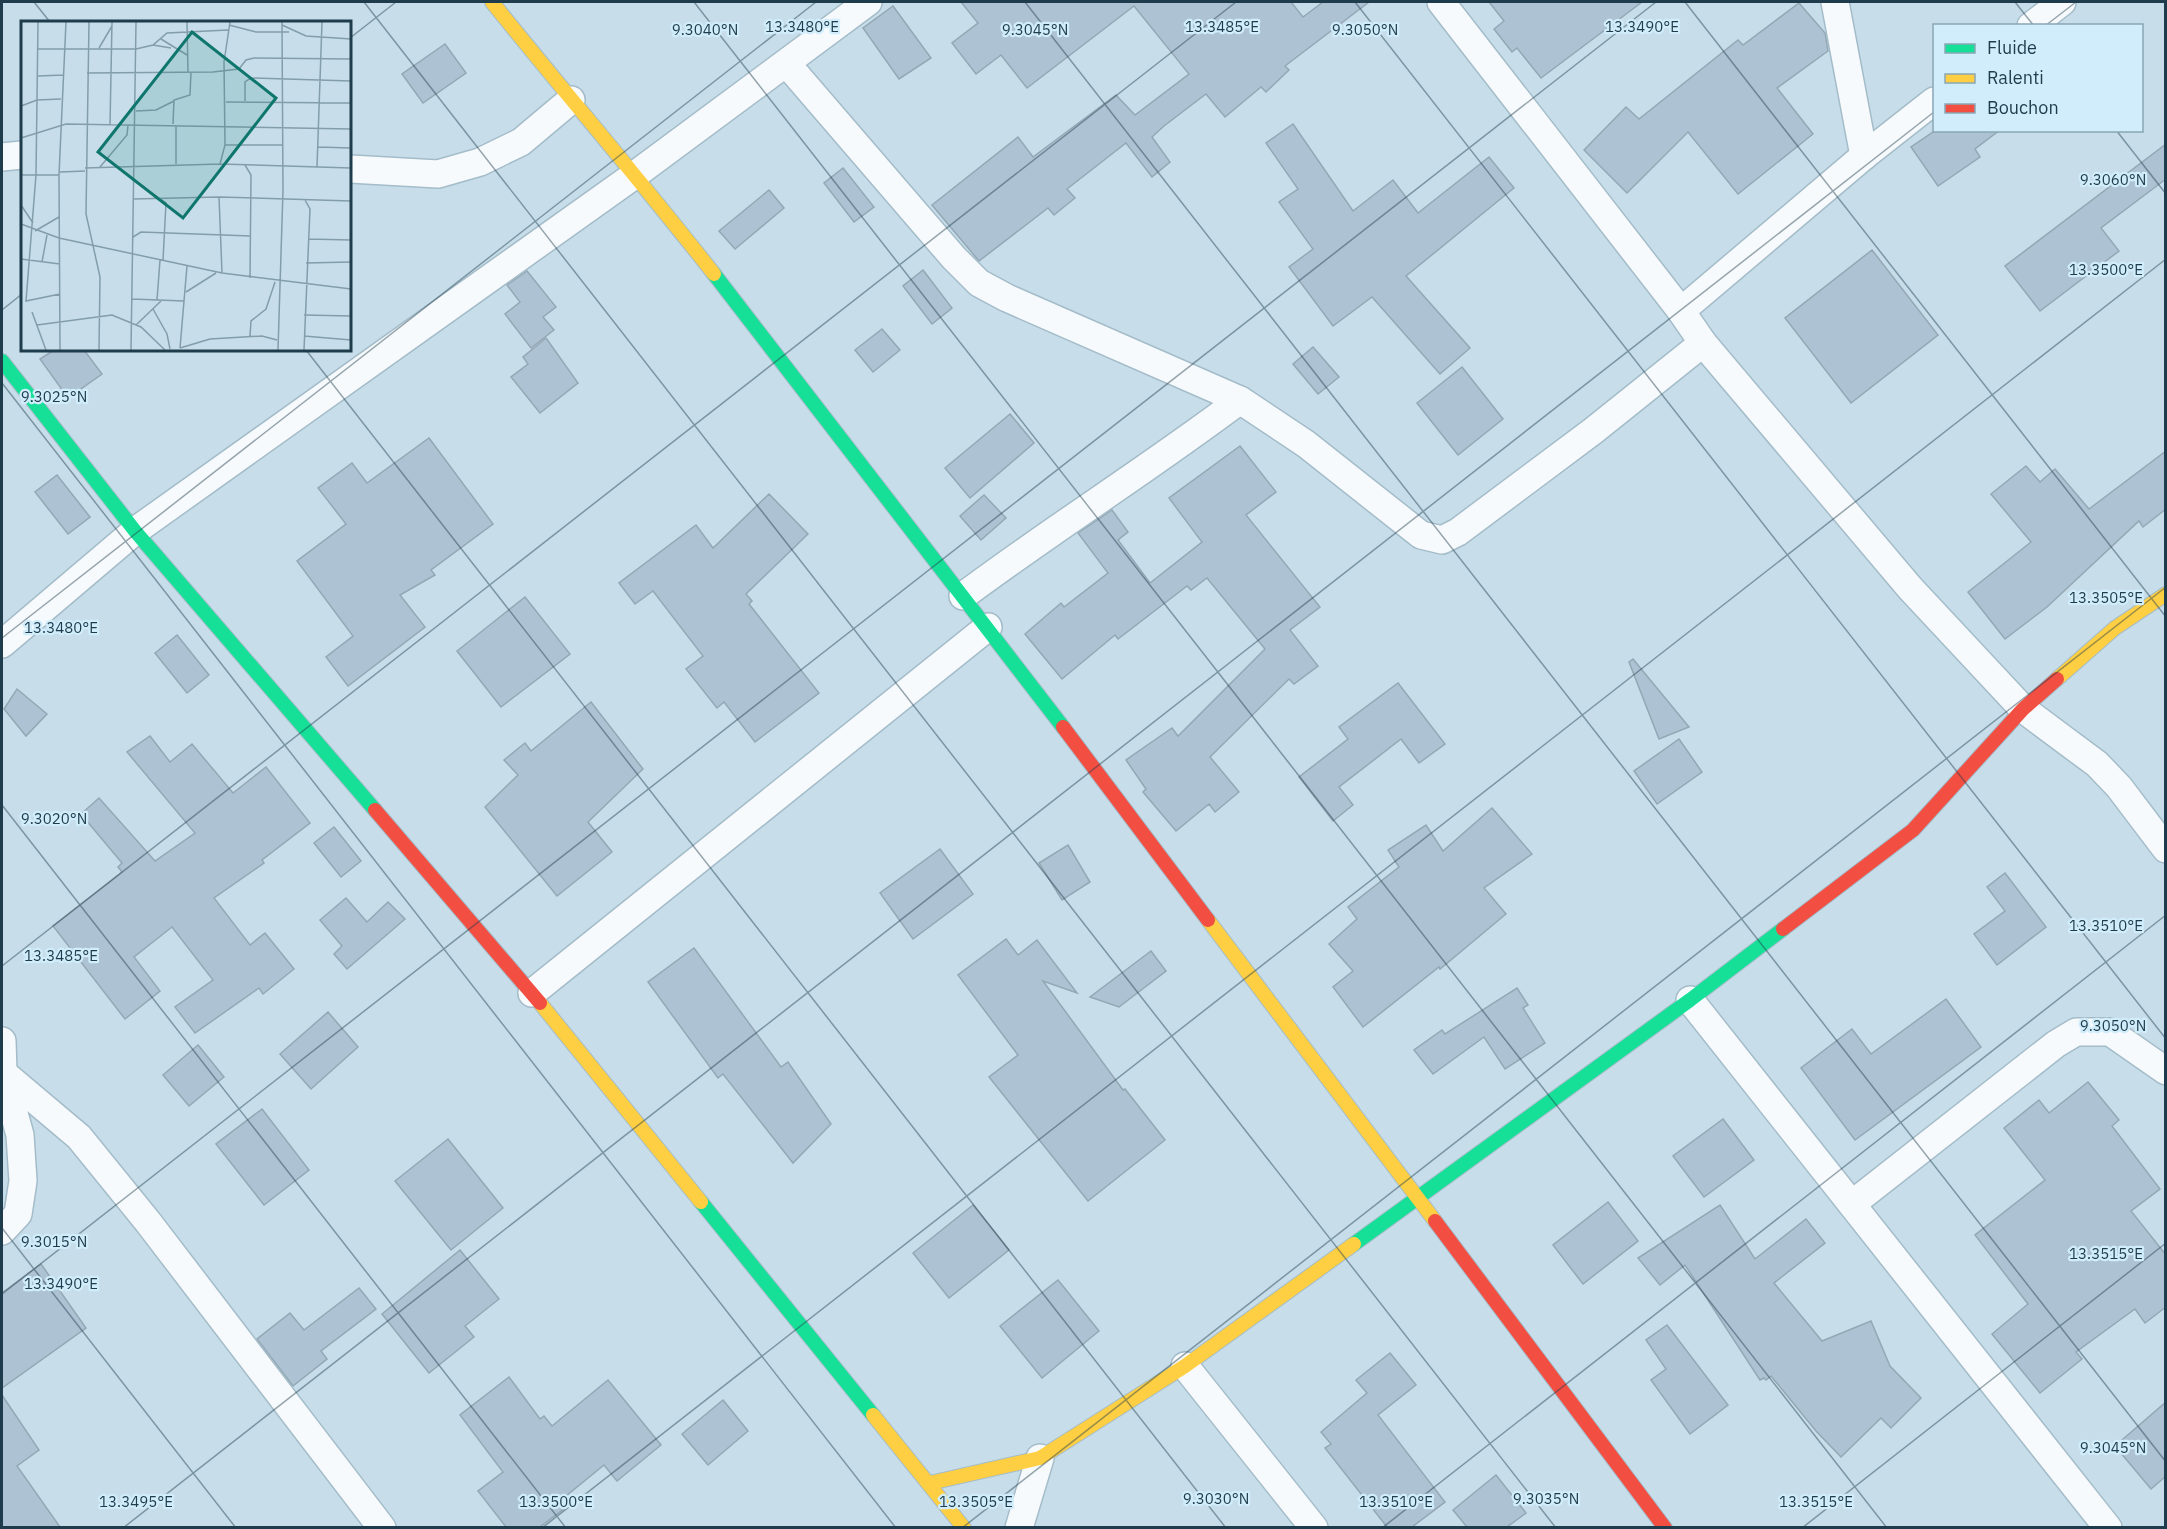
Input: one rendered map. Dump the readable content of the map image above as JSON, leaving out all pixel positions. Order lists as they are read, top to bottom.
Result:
{
  "legend": ["Fluide", "Ralenti", "Bouchon"],
  "coordinates": [
    "13.3480°E",
    "13.3485°E",
    "13.3490°E",
    "9.3040°N",
    "9.3045°N",
    "9.3050°N",
    "9.3060°N",
    "13.3500°E",
    "9.3025°N",
    "13.3505°E",
    "9.3020°N",
    "13.3510°E",
    "9.3015°N",
    "13.3515°E",
    "9.3030°N",
    "9.3035°N",
    "13.3495°E"
  ]
}
